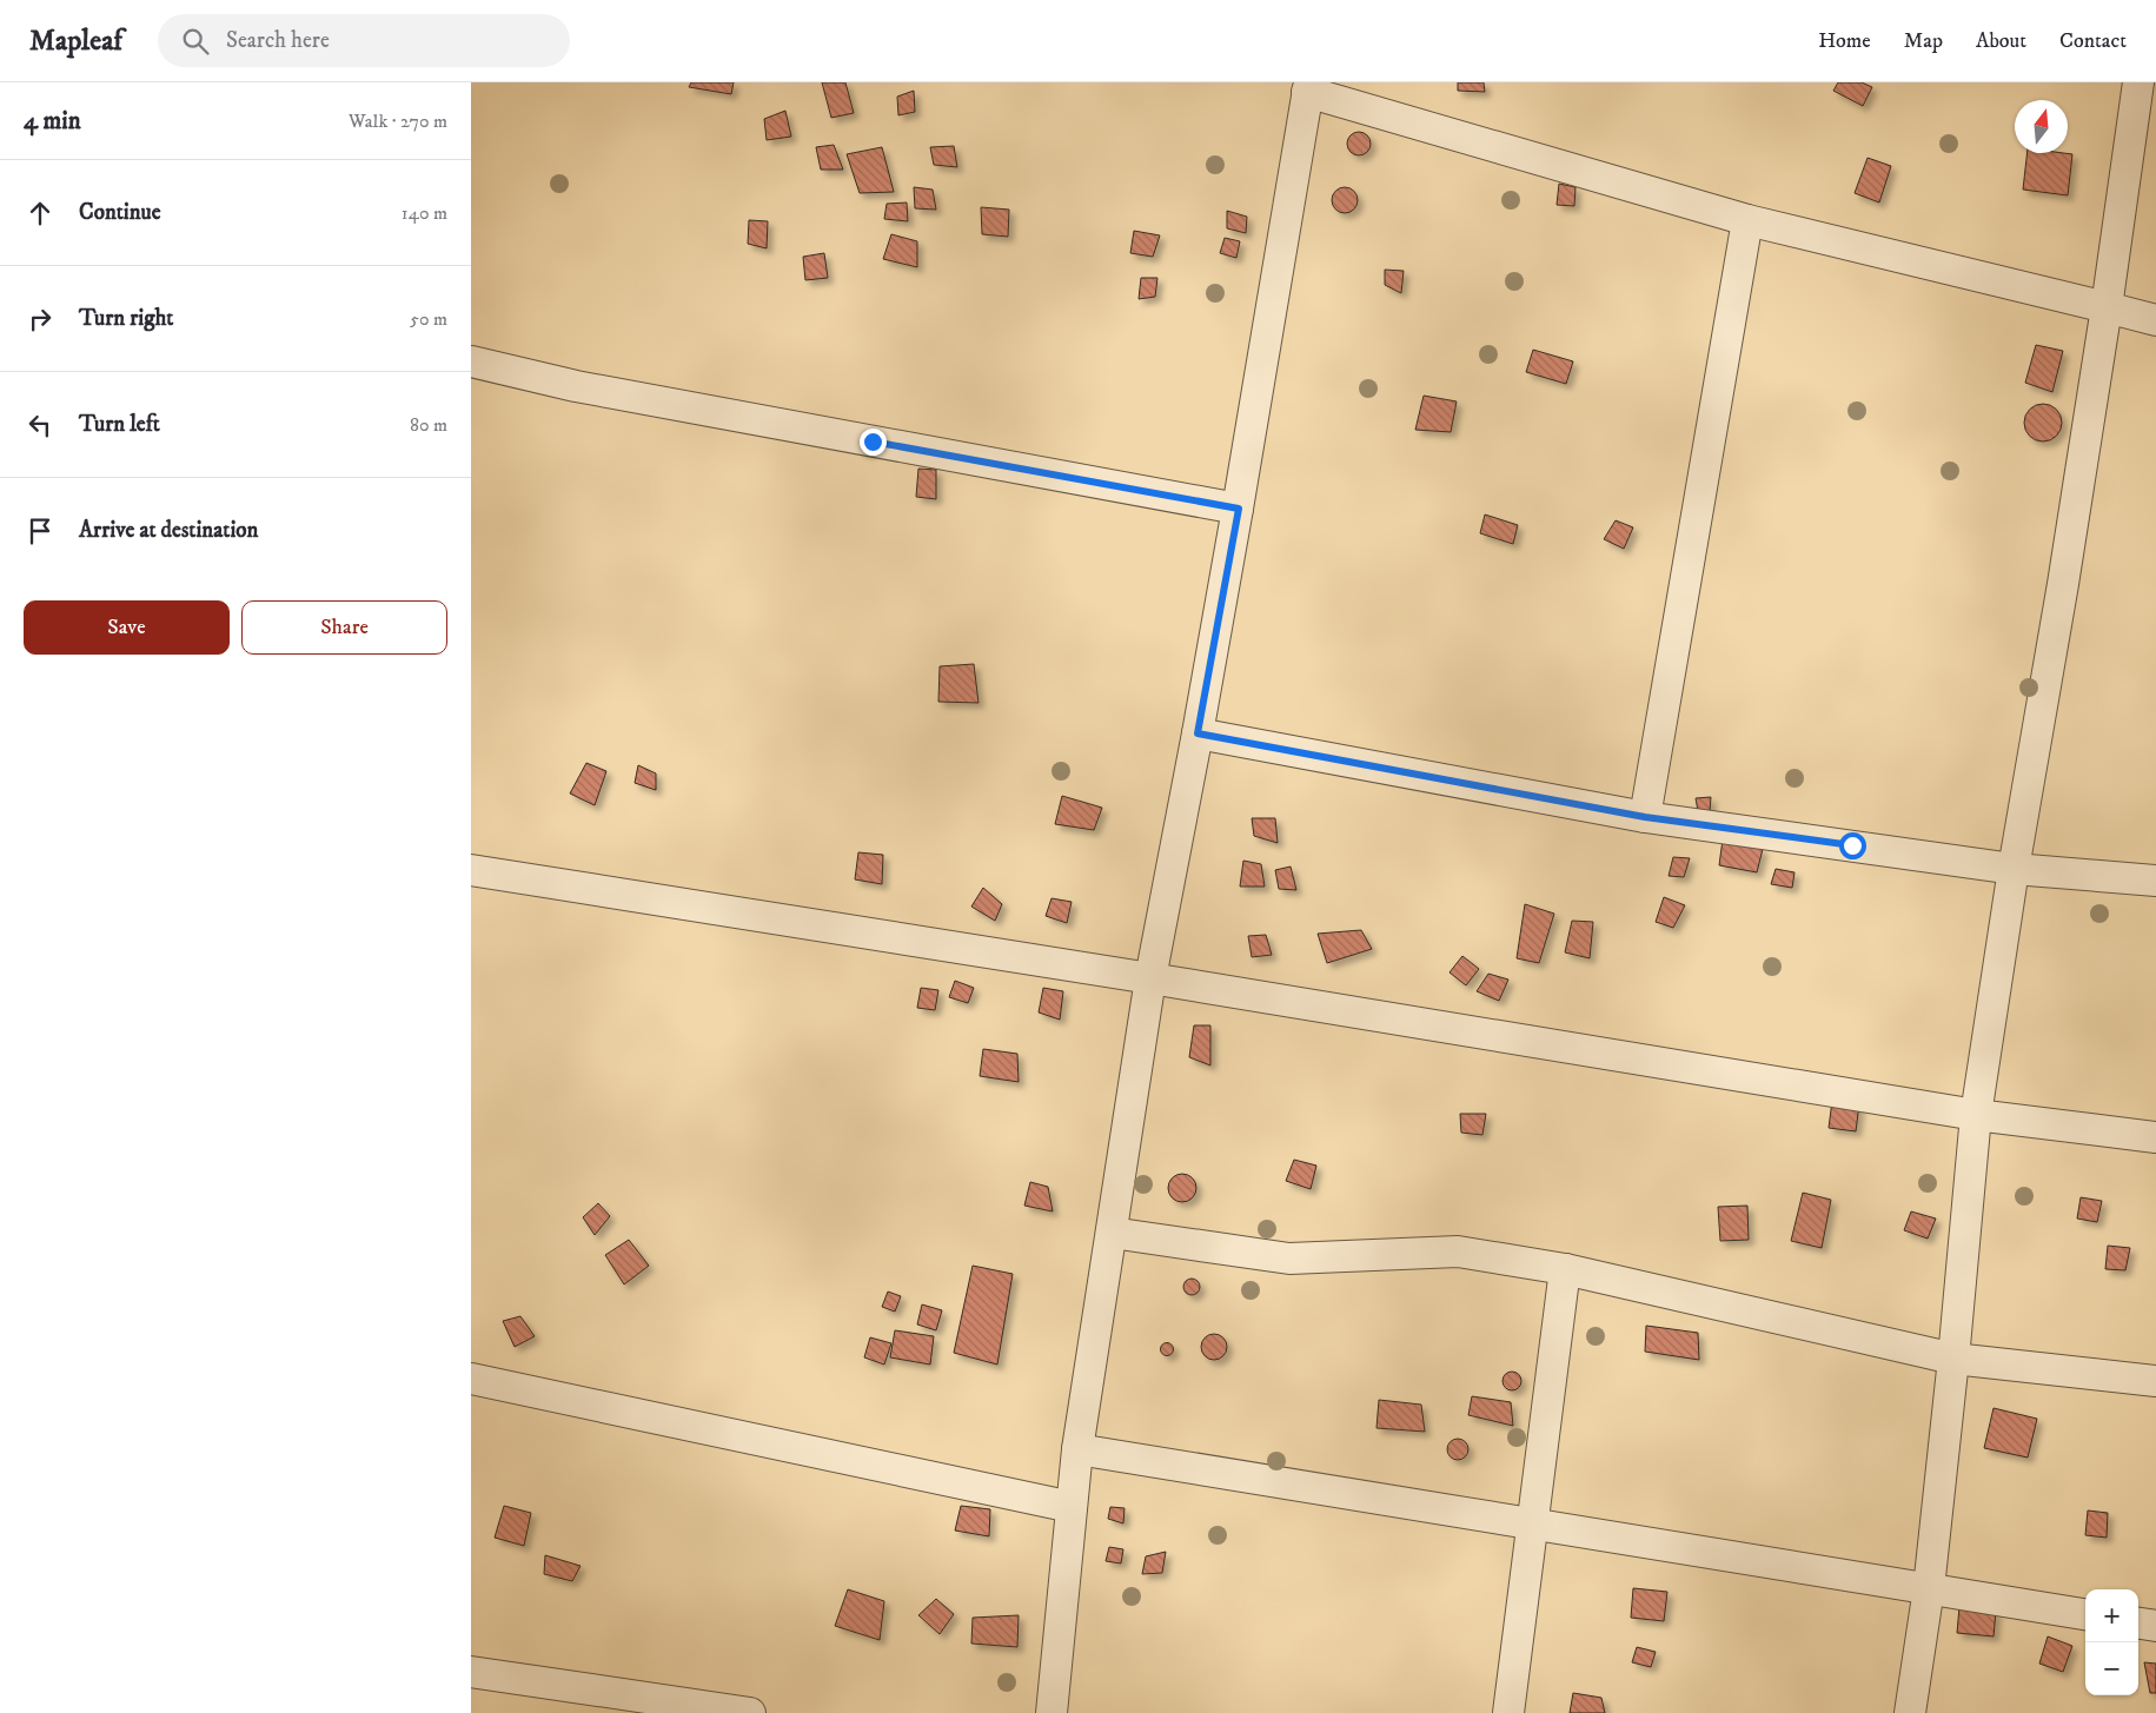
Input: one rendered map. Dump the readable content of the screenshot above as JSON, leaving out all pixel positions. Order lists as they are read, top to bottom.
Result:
{
  "north": "top",
  "page": {
    "header": "Mapleaf",
    "search": "Search here",
    "nav": [
      "Home",
      "Map",
      "About",
      "Contact"
    ],
    "heading": ["4 min", "Walk · 270 m"],
    "list": [
      ["Continue", "140 m"],
      ["Turn right", "50 m"],
      ["Turn left", "80 m"],
      "Arrive at destination"
    ],
    "buttons": ["Save", "Share"],
    "map_buttons": ["+", "−"]
  }
}
